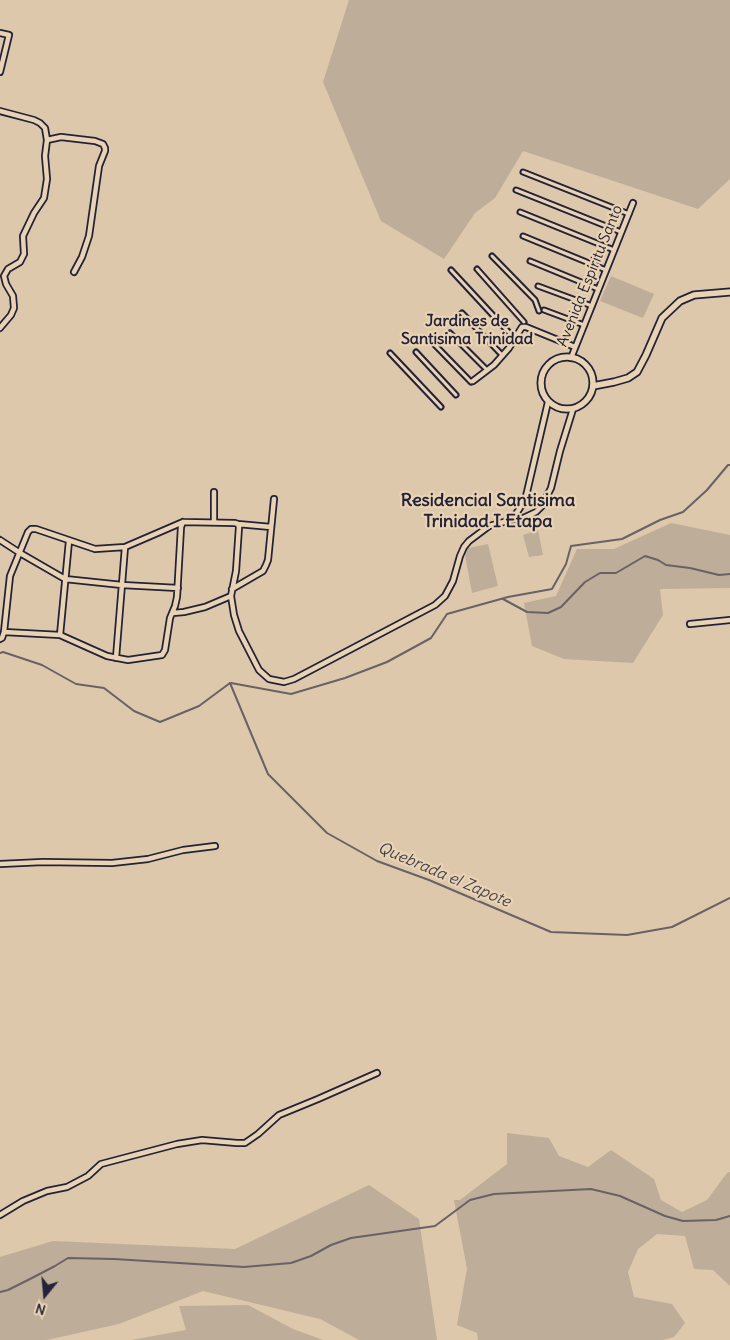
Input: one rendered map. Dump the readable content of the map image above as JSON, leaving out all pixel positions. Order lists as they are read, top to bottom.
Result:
{
  "streets": {
    "street": ["Avenida Espíritu Santo"]
  },
  "districts": ["Jardines de Santisima Trinidad", "Residencial Santisima Trinidad I Etapa"],
  "water": ["Quebrada el Zapote"],
  "north": "bottom"
}
